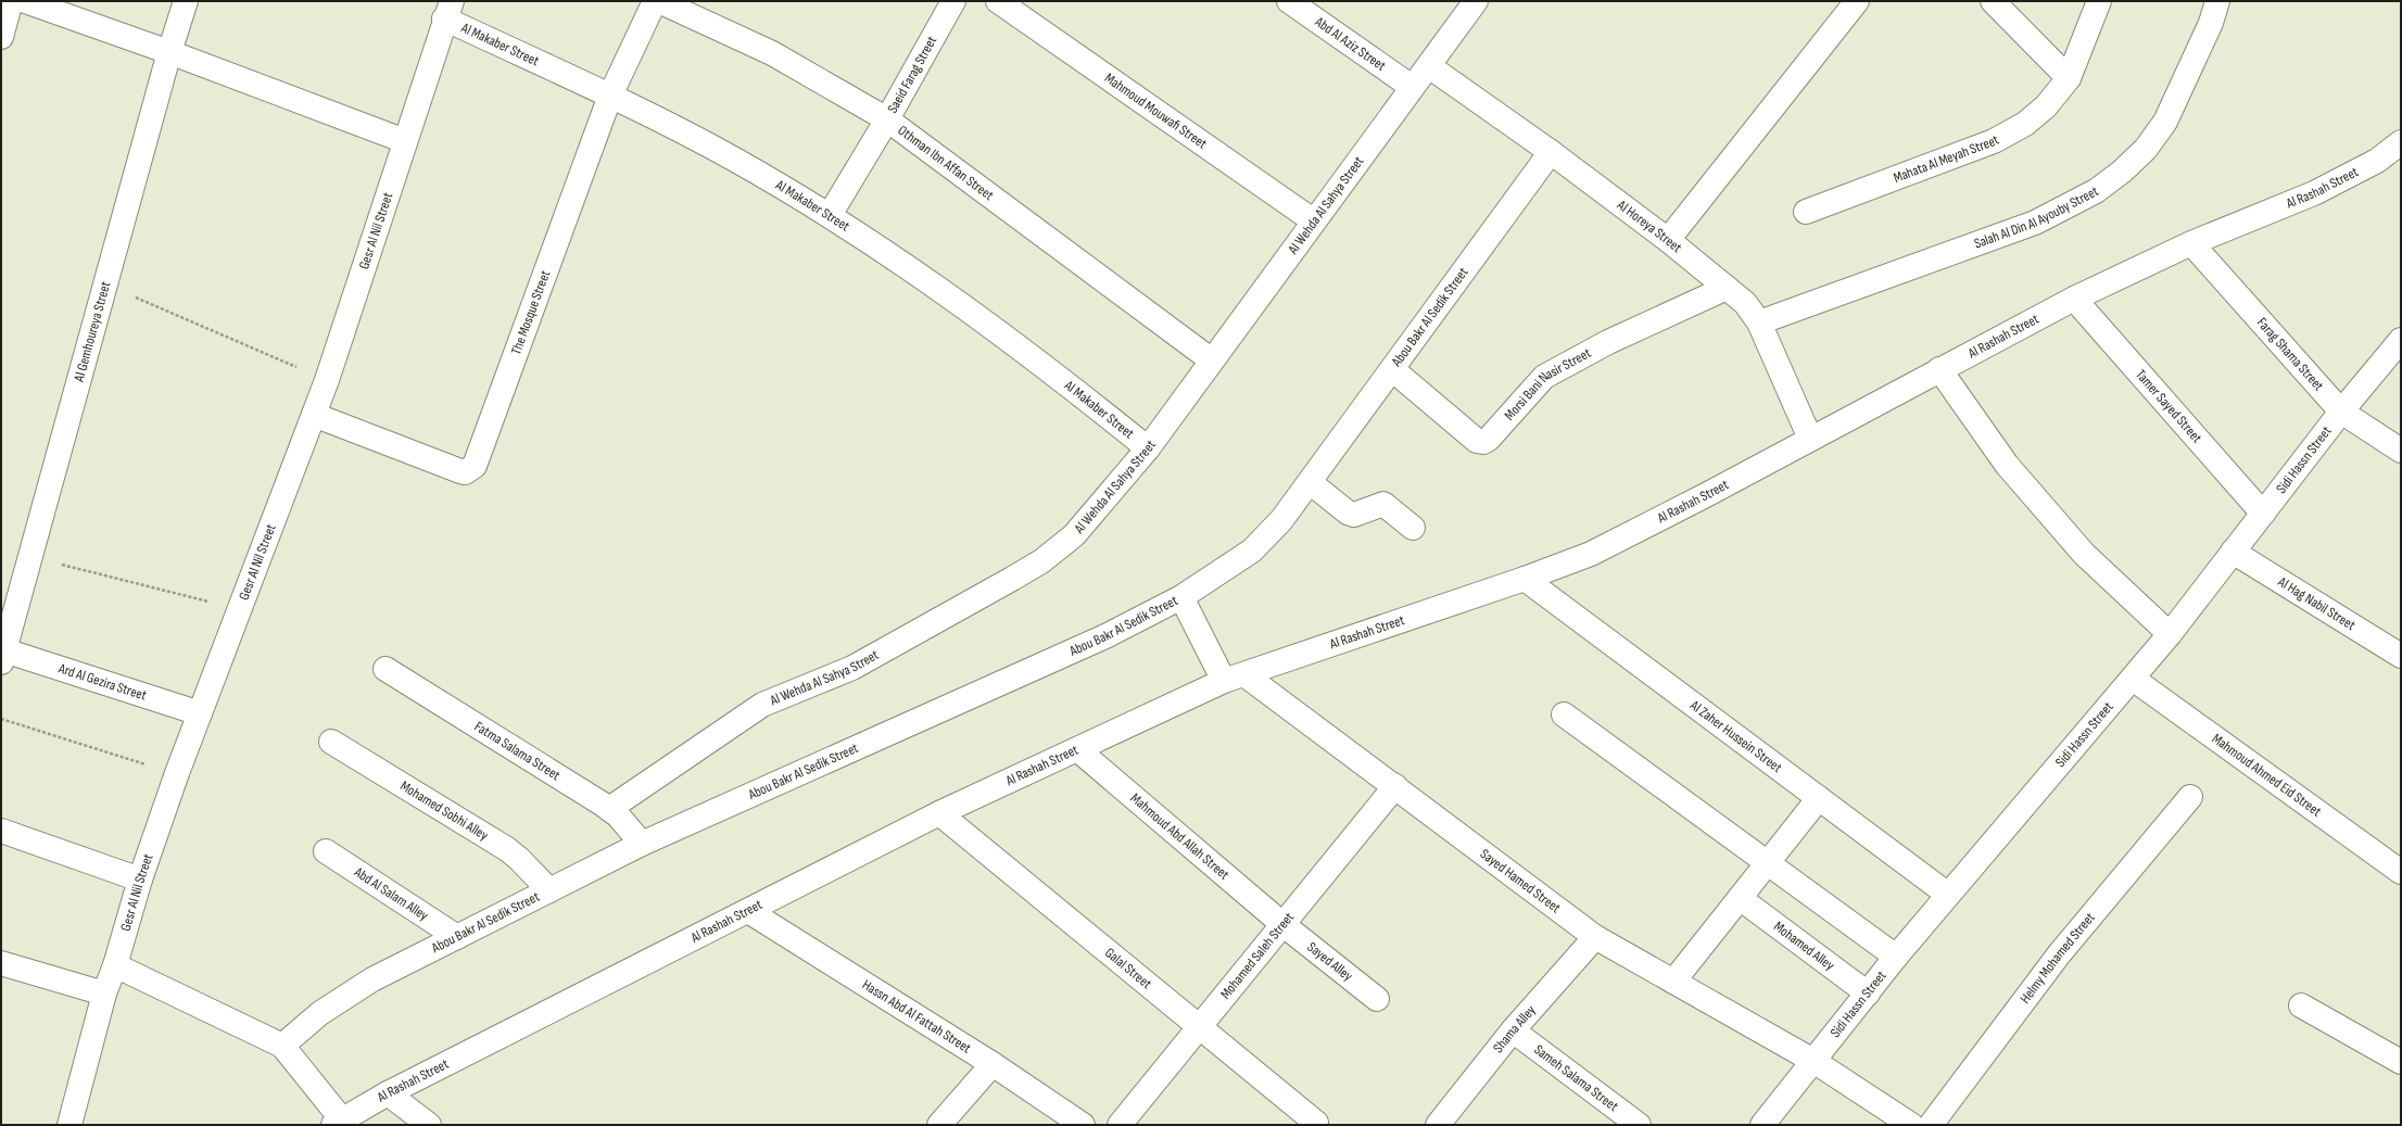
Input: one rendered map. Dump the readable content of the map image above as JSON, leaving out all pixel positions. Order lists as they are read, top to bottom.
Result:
{
  "streets": {
    "street": [
      "Al Makaber Street",
      "Abd Al Aziz Street",
      "Saeid Farag Street",
      "Mahmoud Mouwafi Street",
      "Mahata Al Meyah Street",
      "Othman Ibn Affan Street",
      "Al Rashah Street",
      "Al Wehda Al Sahya Street",
      "Salah Al Din Al Ayouby Street",
      "Al Horeya Street",
      "Gesr Al Nil Street",
      "The Mosque Street",
      "Abou Bakr Al Sedik Street",
      "Al Gemhoureya Street",
      "Farag Shama Street",
      "Morsi Bani Nasir Street",
      "Tamer Sayed Street",
      "Sidi Hassn Street",
      "Al Hag Nabil Street",
      "Ard Al Gezira Street",
      "Al Zaher Hussein Street",
      "Fatma Salama Street",
      "Mahmoud Ahmed Eid Street",
      "Mohamed Sobhi Alley",
      "Mahmoud Abd Allah Street",
      "Sayed Hamed Street",
      "Abd Al Salam Alley",
      "Mohamed Alley",
      "Mohamed Saleh Street",
      "Helmy Mohamed Street",
      "Sayed Alley",
      "Galal Street",
      "Hassn Abd Al Fattah Street",
      "Shama Alley",
      "Sameh Salama Street"
    ]
  },
  "crossings": [
    ["Al Makaber Street", "Saeid Farag Street"],
    ["Al Makaber Street", "Al Wehda Al Sahya Street"],
    ["Al Makaber Street", "Gesr Al Nil Street"],
    ["Al Makaber Street", "The Mosque Street"],
    ["Abd Al Aziz Street", "Al Wehda Al Sahya Street"],
    ["Saeid Farag Street", "Othman Ibn Affan Street"],
    ["Mahmoud Mouwafi Street", "Al Wehda Al Sahya Street"],
    ["Othman Ibn Affan Street", "Al Wehda Al Sahya Street"],
    ["Al Rashah Street", "Al Horeya Street"],
    ["Al Rashah Street", "Farag Shama Street"],
    ["Al Rashah Street", "Tamer Sayed Street"],
    ["Al Rashah Street", "Al Zaher Hussein Street"],
    ["Al Rashah Street", "Mahmoud Abd Allah Street"],
    ["Al Rashah Street", "Sayed Hamed Street"],
    ["Al Rashah Street", "Galal Street"],
    ["Al Rashah Street", "Hassn Abd Al Fattah Street"],
    ["Al Wehda Al Sahya Street", "Al Horeya Street"],
    ["Al Wehda Al Sahya Street", "Fatma Salama Street"],
    ["Salah Al Din Al Ayouby Street", "Al Horeya Street"],
    ["Al Horeya Street", "Abou Bakr Al Sedik Street"],
    ["Al Horeya Street", "Morsi Bani Nasir Street"],
    ["Gesr Al Nil Street", "The Mosque Street"],
    ["Gesr Al Nil Street", "Ard Al Gezira Street"],
    ["Abou Bakr Al Sedik Street", "Morsi Bani Nasir Street"],
    ["Abou Bakr Al Sedik Street", "Fatma Salama Street"],
    ["Abou Bakr Al Sedik Street", "Mohamed Sobhi Alley"],
    ["Abou Bakr Al Sedik Street", "Sayed Hamed Street"],
    ["Abou Bakr Al Sedik Street", "Abd Al Salam Alley"],
    ["Al Gemhoureya Street", "Ard Al Gezira Street"],
    ["Farag Shama Street", "Sidi Hassn Street"],
    ["Tamer Sayed Street", "Sidi Hassn Street"],
    ["Sidi Hassn Street", "Al Hag Nabil Street"],
    ["Sidi Hassn Street", "Al Zaher Hussein Street"],
    ["Sidi Hassn Street", "Mahmoud Ahmed Eid Street"],
    ["Sidi Hassn Street", "Sayed Hamed Street"],
    ["Sidi Hassn Street", "Mohamed Alley"],
    ["Mahmoud Abd Allah Street", "Mohamed Saleh Street"],
    ["Mahmoud Abd Allah Street", "Sayed Alley"],
    ["Sayed Hamed Street", "Mohamed Saleh Street"],
    ["Sayed Hamed Street", "Shama Alley"],
    ["Mohamed Saleh Street", "Sayed Alley"],
    ["Mohamed Saleh Street", "Galal Street"],
    ["Shama Alley", "Sameh Salama Street"]
  ]
}
